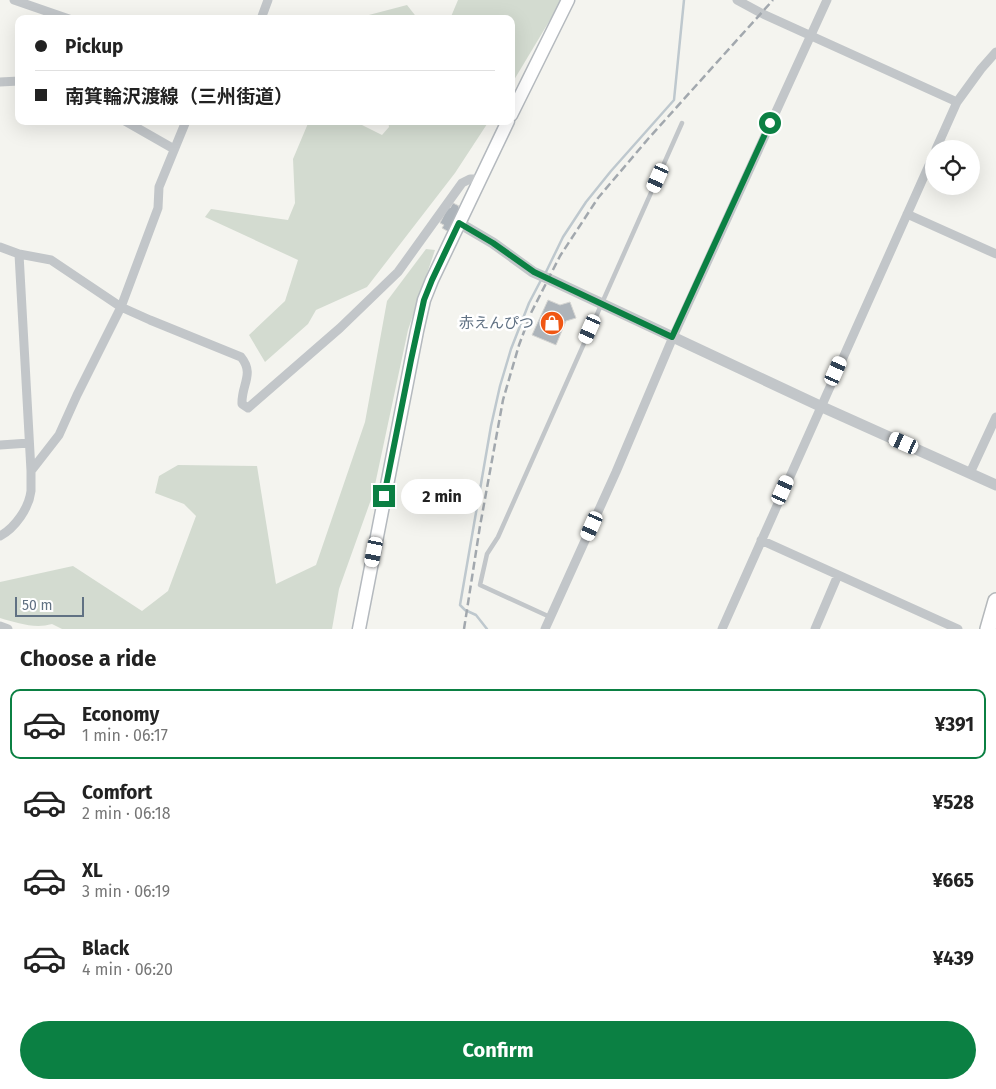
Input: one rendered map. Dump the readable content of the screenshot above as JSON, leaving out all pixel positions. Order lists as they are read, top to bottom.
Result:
{
  "places": {
    "shop": ["赤えんぴつ"]
  },
  "scale_bar": "50 m",
  "page": {
    "banner": ["Pickup", "南箕輪沢渡線（三州街道）"],
    "bubble": "2 min",
    "scale": "50 m",
    "heading": "Choose a ride",
    "list": [
      {
        "name": "Economy",
        "note": "1 min · 06:17",
        "value": "¥391"
      },
      {
        "name": "Comfort",
        "note": "2 min · 06:18",
        "value": "¥528"
      },
      {
        "name": "XL",
        "note": "3 min · 06:19",
        "value": "¥665"
      },
      {
        "name": "Black",
        "note": "4 min · 06:20",
        "value": "¥439"
      }
    ],
    "buttons": "Confirm"
  }
}
